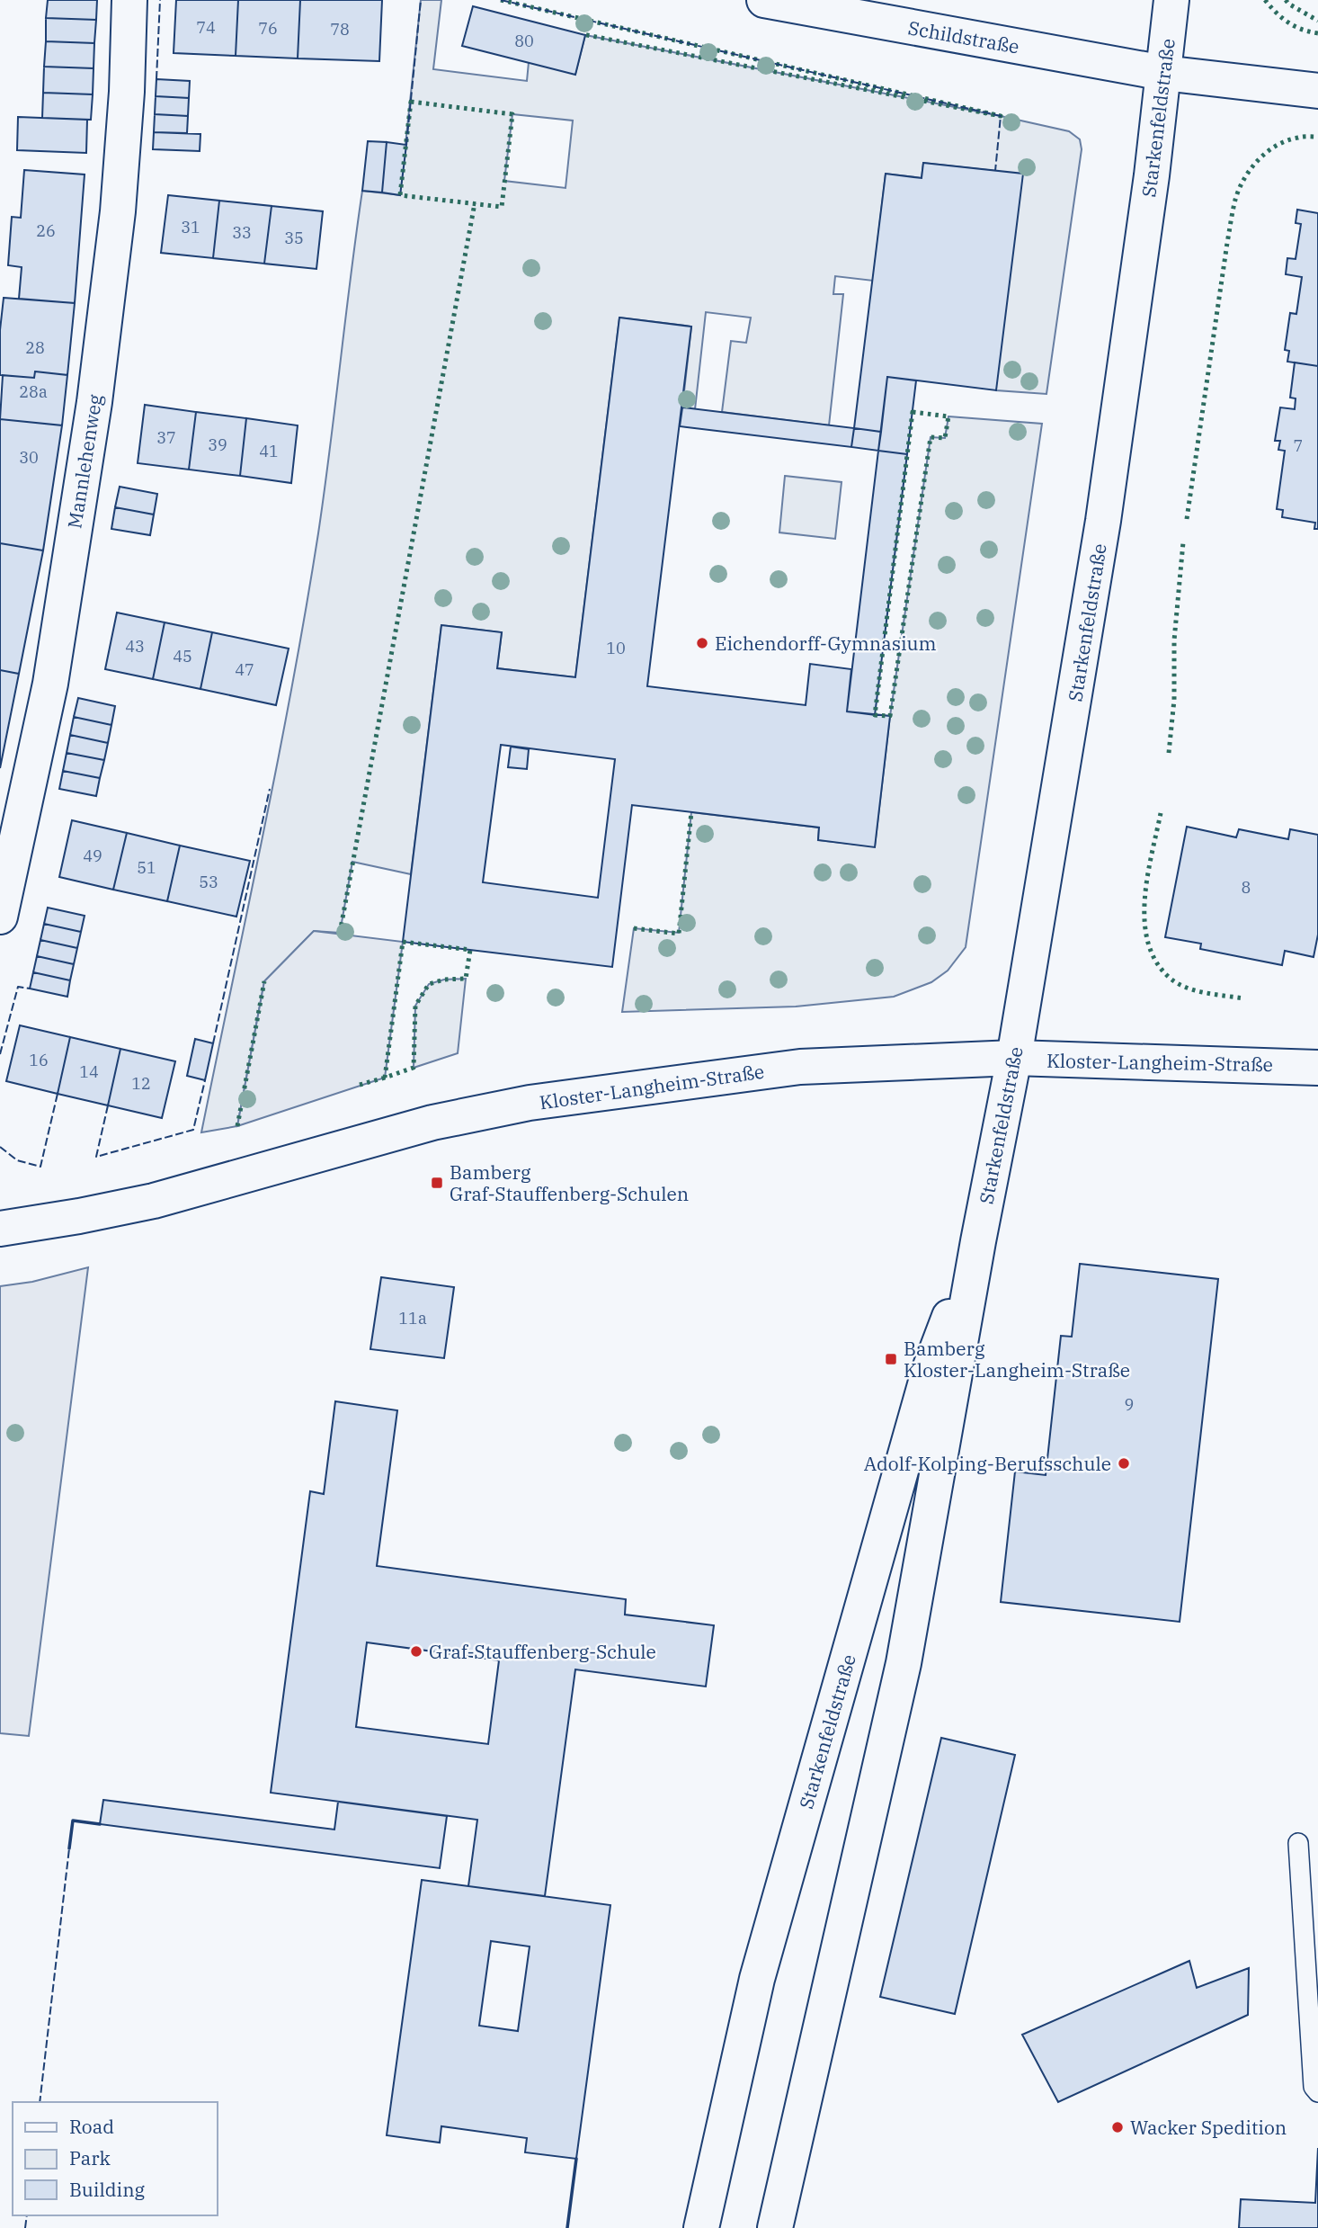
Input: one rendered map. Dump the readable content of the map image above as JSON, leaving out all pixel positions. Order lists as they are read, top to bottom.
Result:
{
  "streets": {
    "street": [
      "Schildstraße",
      "Starkenfeldstraße",
      "Mannlehenweg",
      "Kloster-Langheim-Straße"
    ]
  },
  "crossings": [
    ["Schildstraße", "Starkenfeldstraße"],
    ["Starkenfeldstraße", "Kloster-Langheim-Straße"]
  ],
  "places": {
    "other": [
      "Eichendorff-Gymnasium",
      "Adolf-Kolping-Berufsschule",
      "Graf-Stauffenberg-Schule",
      "Wacker Spedition"
    ],
    "transit": ["Bamberg Graf-Stauffenberg-Schulen", "Bamberg Kloster-Langheim-Straße"]
  },
  "house_numbers": [
    "74",
    "76",
    "78",
    "80",
    "31",
    "26",
    "33",
    "35",
    "28",
    "28a",
    "37",
    "39",
    "7",
    "41",
    "30",
    "43",
    "10",
    "45",
    "47",
    "49",
    "51",
    "53",
    "8",
    "16",
    "14",
    "12",
    "11a",
    "9"
  ],
  "legend": ["Road", "Park", "Building"]
}
